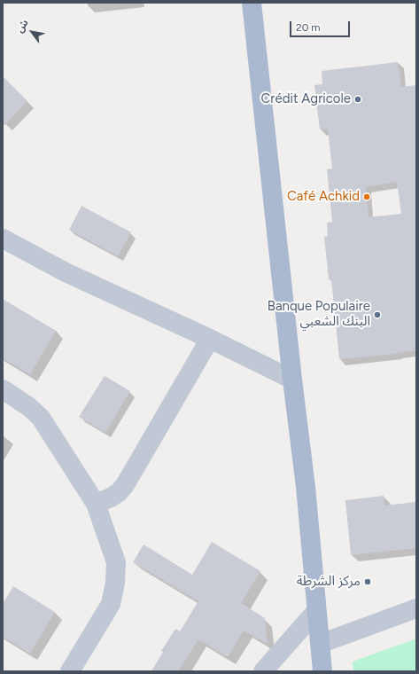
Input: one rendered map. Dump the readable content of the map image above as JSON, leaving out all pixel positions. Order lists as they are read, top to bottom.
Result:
{
  "places": [
    "Crédit Agricole",
    "Café Achkid",
    "Banque Populaire البنك الشعبي",
    "مركز الشرطة"
  ],
  "scale_bar": "20 m",
  "north": "top left"
}
